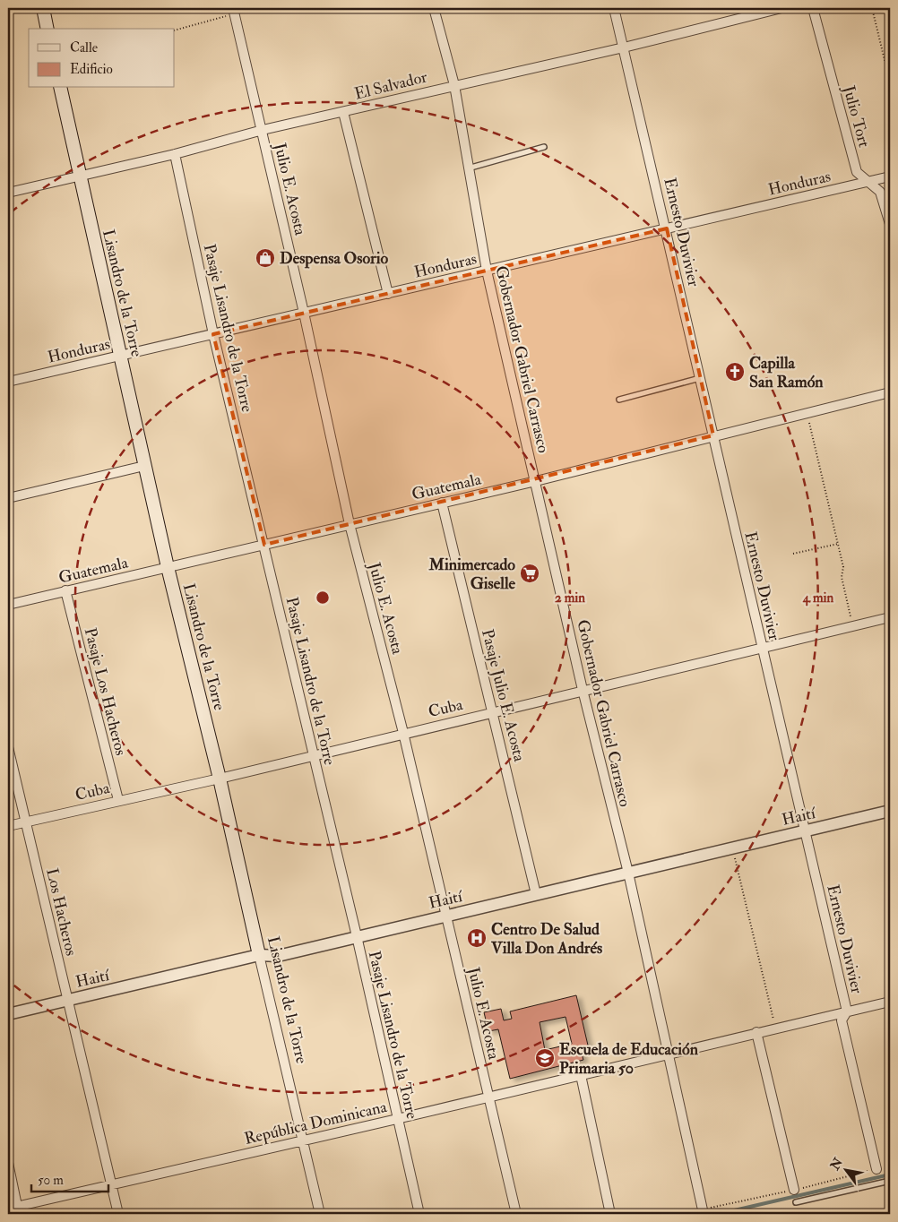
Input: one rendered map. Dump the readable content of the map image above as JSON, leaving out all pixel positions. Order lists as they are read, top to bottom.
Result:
{
  "streets": {
    "main road": ["Lisandro de la Torre"],
    "street": [
      "El Salvador",
      "Julio Tort",
      "Honduras",
      "Julio E. Acosta",
      "Ernesto Duvivier",
      "Pasaje Lisandro de la Torre",
      "Gobernador Gabriel Carrasco",
      "Guatemala",
      "Pasaje Los Hacheros",
      "Pasaje Julio E. Acosta",
      "Cuba",
      "Haití",
      "Los Hacheros",
      "República Dominicana"
    ]
  },
  "crossings": [
    ["El Salvador", "Julio E. Acosta"],
    ["El Salvador", "Ernesto Duvivier"],
    ["El Salvador", "Lisandro de la Torre"],
    ["El Salvador", "Pasaje Lisandro de la Torre"],
    ["El Salvador", "Gobernador Gabriel Carrasco"],
    ["Julio Tort", "Honduras"],
    ["Honduras", "Julio E. Acosta"],
    ["Honduras", "Ernesto Duvivier"],
    ["Honduras", "Lisandro de la Torre"],
    ["Honduras", "Pasaje Lisandro de la Torre"],
    ["Honduras", "Gobernador Gabriel Carrasco"],
    ["Julio E. Acosta", "Guatemala"],
    ["Julio E. Acosta", "Cuba"],
    ["Julio E. Acosta", "Haití"],
    ["Julio E. Acosta", "República Dominicana"],
    ["Ernesto Duvivier", "Guatemala"],
    ["Ernesto Duvivier", "Cuba"],
    ["Ernesto Duvivier", "Haití"],
    ["Ernesto Duvivier", "República Dominicana"],
    ["Lisandro de la Torre", "Guatemala"],
    ["Lisandro de la Torre", "Cuba"],
    ["Lisandro de la Torre", "Haití"],
    ["Lisandro de la Torre", "República Dominicana"],
    ["Pasaje Lisandro de la Torre", "Guatemala"],
    ["Pasaje Lisandro de la Torre", "Cuba"],
    ["Pasaje Lisandro de la Torre", "Haití"],
    ["Pasaje Lisandro de la Torre", "República Dominicana"],
    ["Gobernador Gabriel Carrasco", "Guatemala"],
    ["Gobernador Gabriel Carrasco", "Cuba"],
    ["Gobernador Gabriel Carrasco", "Haití"],
    ["Gobernador Gabriel Carrasco", "República Dominicana"],
    ["Guatemala", "Pasaje Los Hacheros"],
    ["Guatemala", "Pasaje Julio E. Acosta"],
    ["Pasaje Los Hacheros", "Cuba"],
    ["Pasaje Julio E. Acosta", "Cuba"],
    ["Pasaje Julio E. Acosta", "Haití"],
    ["Cuba", "Los Hacheros"],
    ["Haití", "Los Hacheros"],
    ["Los Hacheros", "República Dominicana"]
  ],
  "places": {
    "shop": ["Despensa Osorio"],
    "church": ["Capilla San Ramón"],
    "supermarket": ["Minimercado Giselle"],
    "hospital": ["Centro De Salud Villa Don Andrés"],
    "school or university": ["Escuela de Educación Primaria 50"]
  },
  "legend": ["Calle", "Edificio"],
  "scale_bar": "50 m",
  "north": "top left",
  "rings": ["2 min", "4 min"]
}
